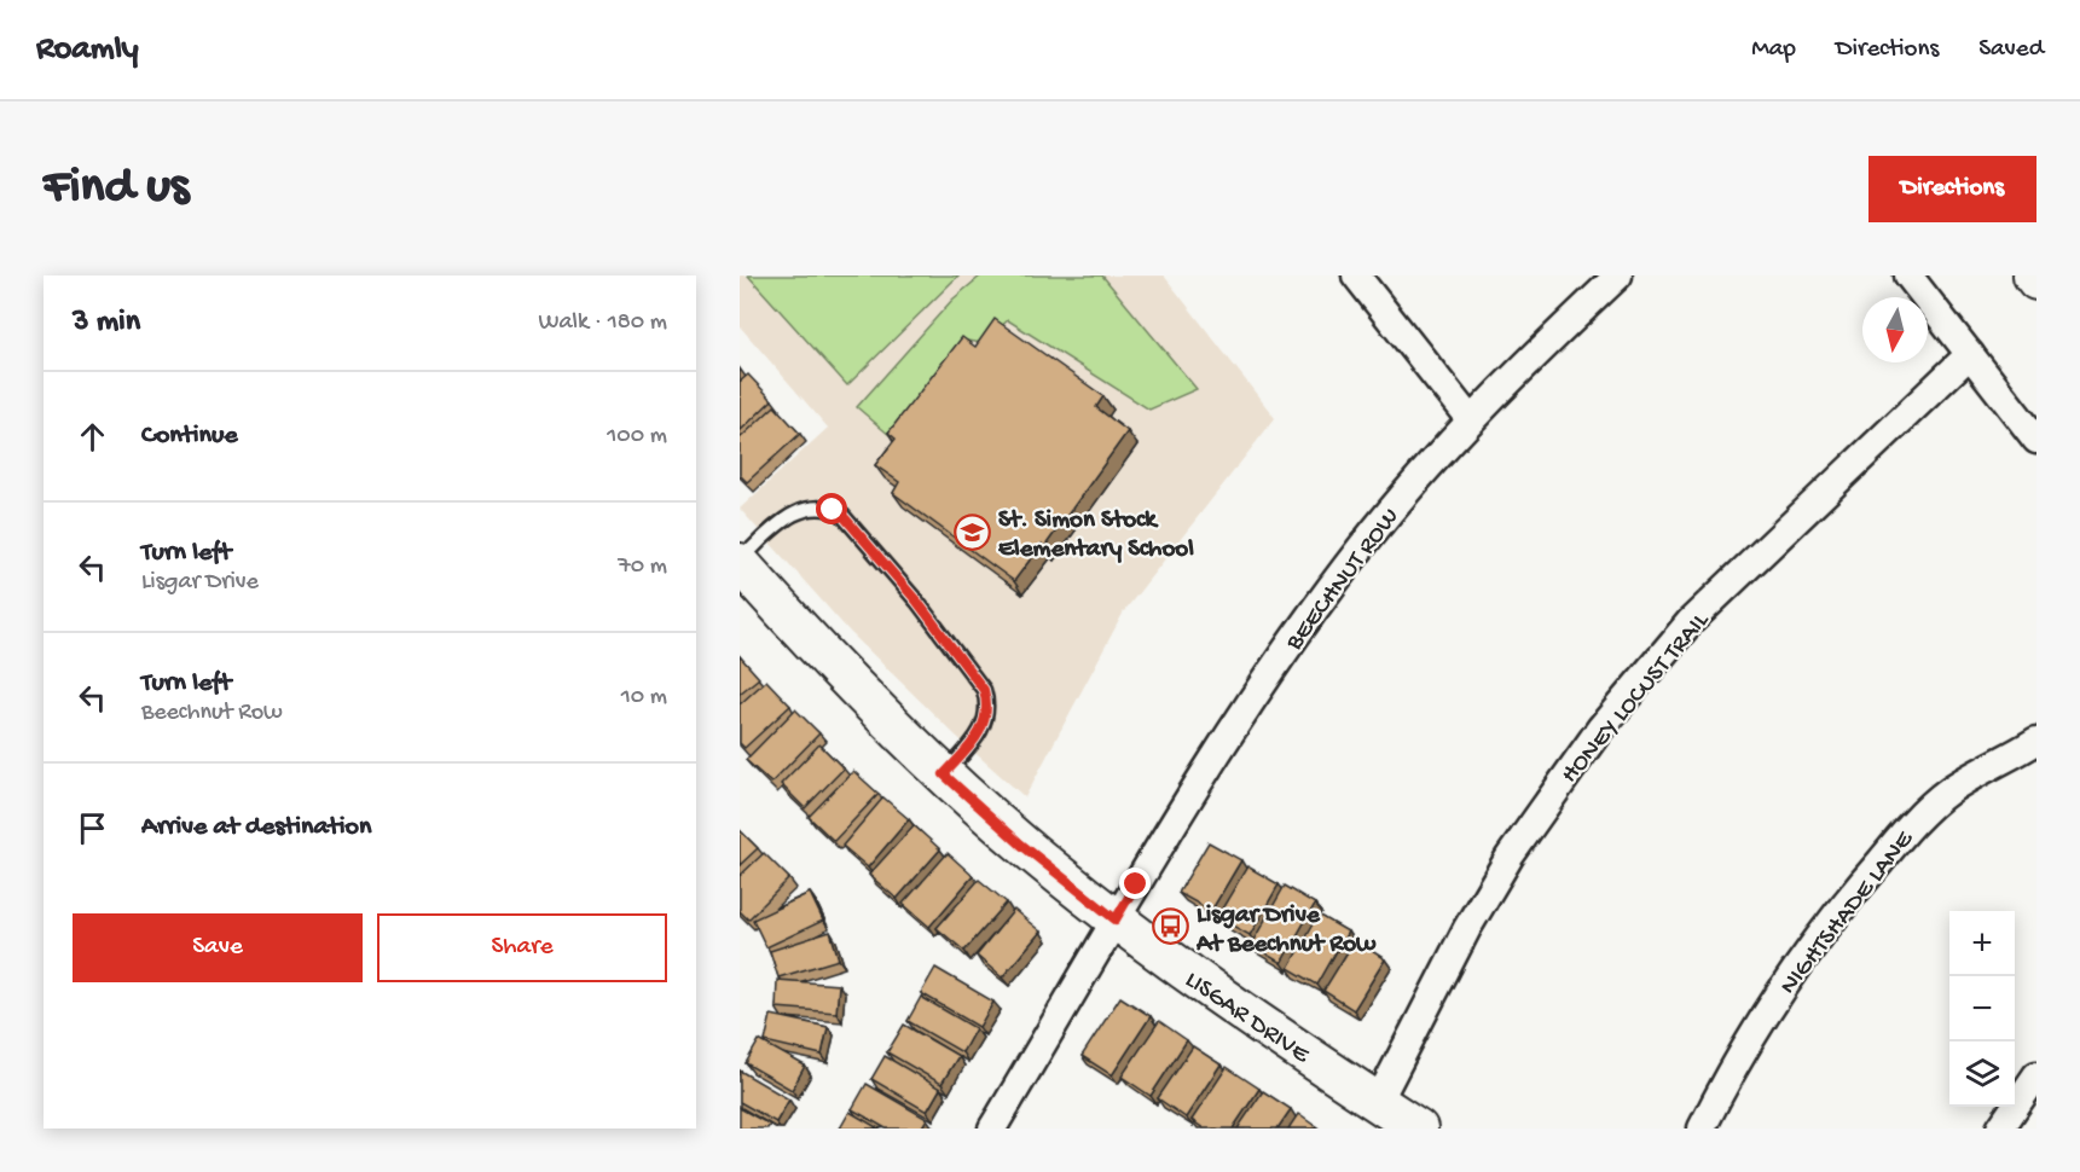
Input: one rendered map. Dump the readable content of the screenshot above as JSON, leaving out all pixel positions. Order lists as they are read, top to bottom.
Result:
{
  "streets": {
    "street": [
      "BEECHNUT ROW",
      "HONEY LOCUST TRAIL",
      "NIGHTSHADE LANE",
      "LISGAR DRIVE"
    ]
  },
  "crossings": [
    ["BEECHNUT ROW", "LISGAR DRIVE"],
    ["HONEY LOCUST TRAIL", "LISGAR DRIVE"]
  ],
  "places": {
    "school or university": ["St. Simon Stock Elementary School"],
    "bus stop": ["Lisgar Drive At Beechnut Row"]
  },
  "north": "bottom",
  "page": {
    "header": "Roamly",
    "nav": ["Map", "Directions", "Saved"],
    "buttons": [
      "Directions",
      ["Save", "Share"]
    ],
    "title": "Find us",
    "heading": ["3 min", "Walk · 180 m"],
    "list": [
      ["Continue", "100 m"],
      ["Turn left", "Lisgar Drive", "70 m"],
      ["Turn left", "Beechnut Row", "10 m"],
      "Arrive at destination"
    ],
    "map_buttons": ["+", "−"]
  }
}
